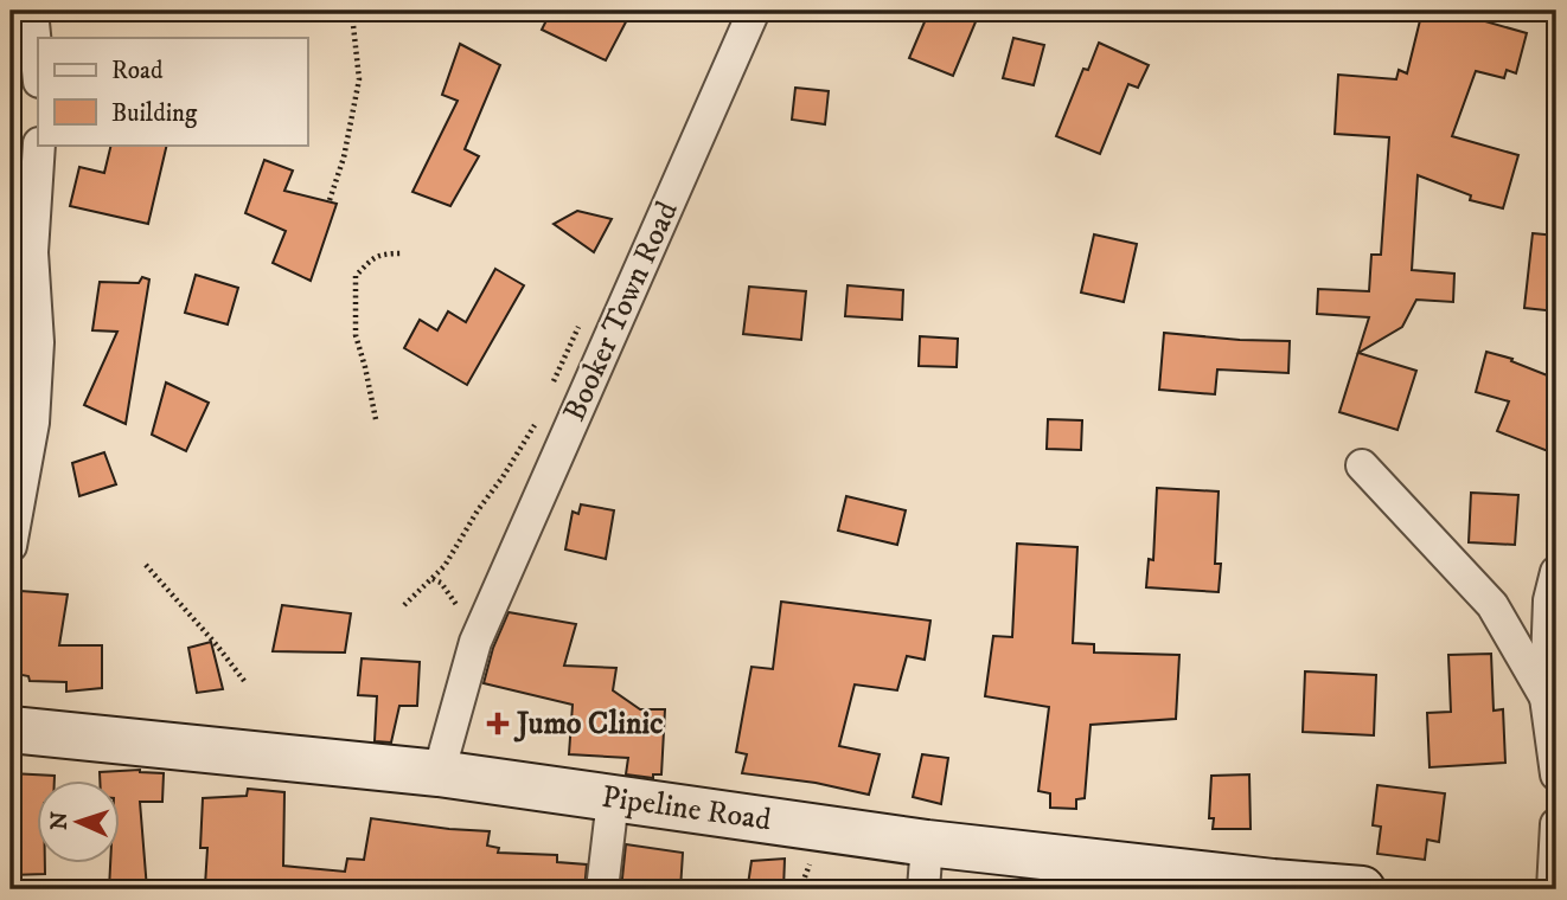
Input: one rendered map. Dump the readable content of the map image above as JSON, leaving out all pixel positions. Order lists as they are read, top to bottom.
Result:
{
  "streets": {
    "street": ["Booker Town Road", "Pipeline Road"]
  },
  "crossings": [
    ["Booker Town Road", "Pipeline Road"]
  ],
  "places": {
    "health": ["Jumo Clinic"]
  },
  "legend": ["Road", "Building"],
  "north": "left"
}
